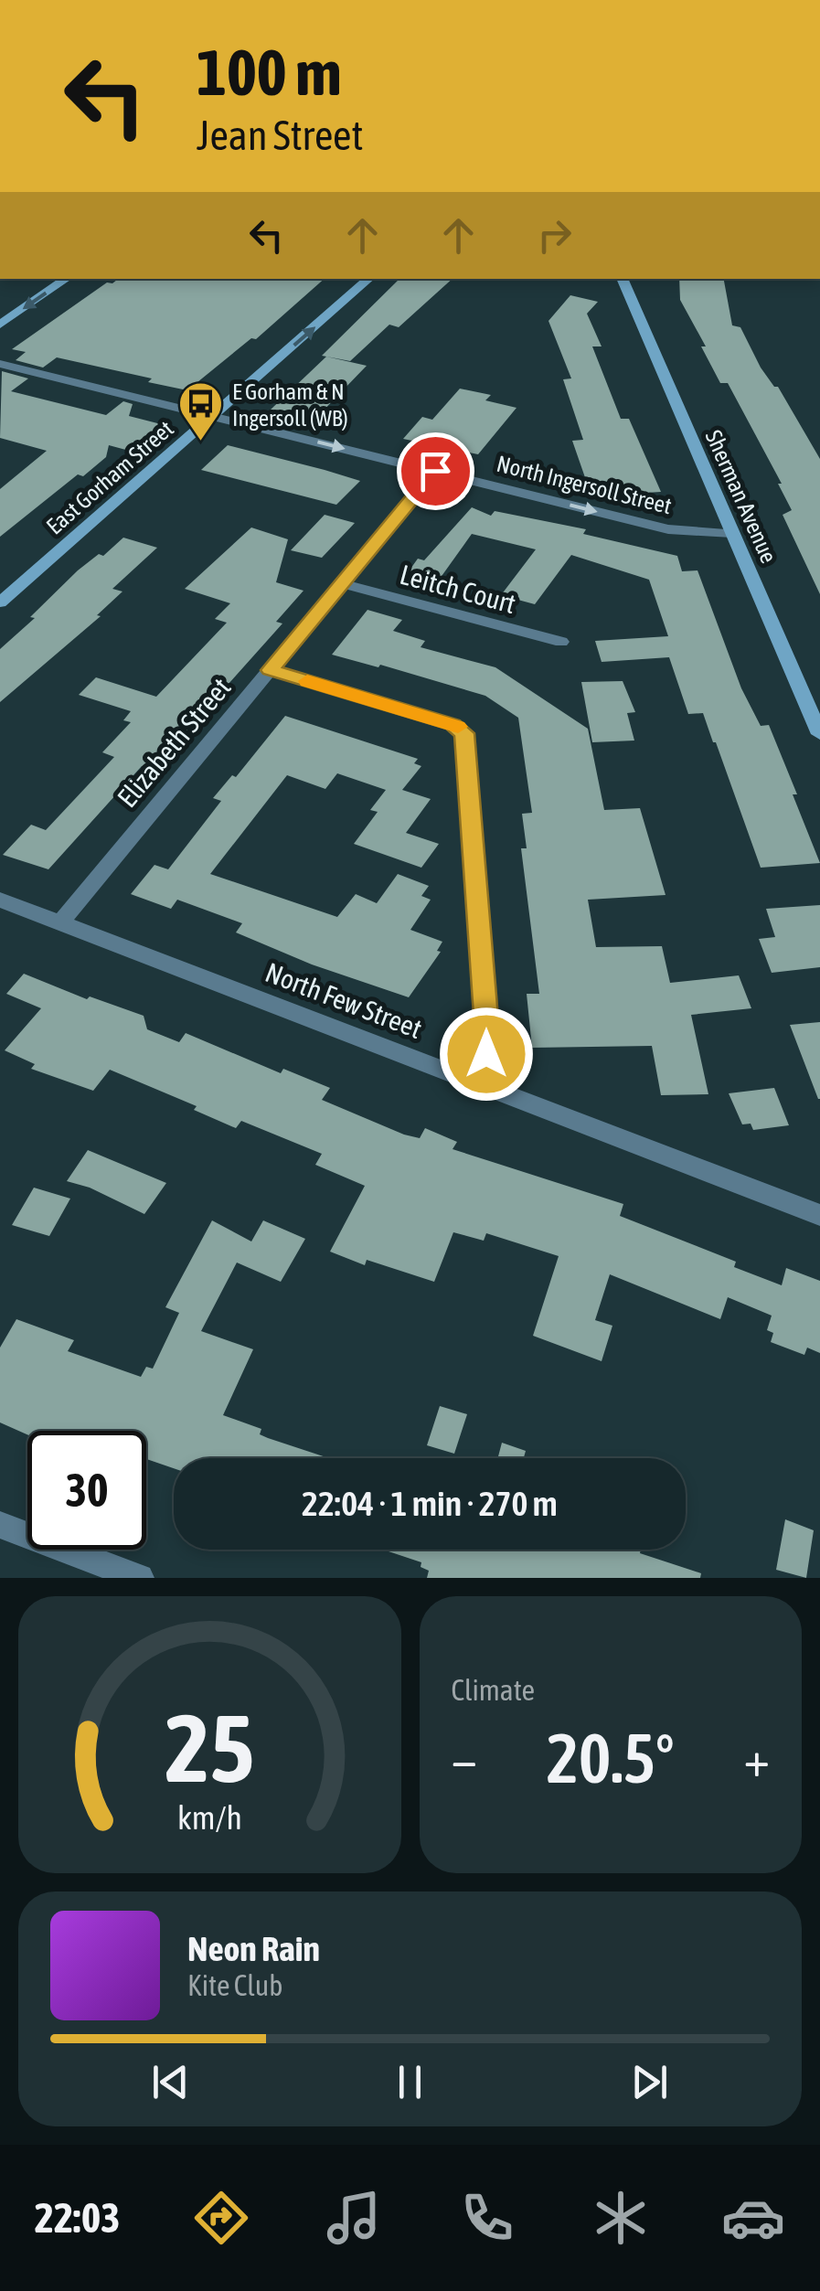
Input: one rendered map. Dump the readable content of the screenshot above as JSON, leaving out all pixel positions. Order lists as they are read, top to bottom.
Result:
{
  "streets": {
    "main road": ["East Gorham Street", "Sherman Avenue"],
    "street": [
      "North Ingersoll Street",
      "Leitch Court",
      "Elizabeth Street",
      "North Few Street"
    ]
  },
  "crossings": [
    ["East Gorham Street", "North Ingersoll Street"],
    ["North Ingersoll Street", "Sherman Avenue"],
    ["North Ingersoll Street", "Elizabeth Street"],
    ["Leitch Court", "Elizabeth Street"],
    ["Elizabeth Street", "North Few Street"]
  ],
  "one_way": ["East Gorham Street", "North Ingersoll Street"],
  "places": {
    "bus stop": ["E Gorham & N Ingersoll (WB)"]
  },
  "page": {
    "turn": ["100 m", "Jean Street"],
    "limit": "30",
    "trip": "22:04 · 1 min · 270 m",
    "tile": "Climate",
    "heat": ["−", "20.5°", "+"],
    "song": ["Neon Rain", "Kite Club"],
    "tabs": "22:03",
    "gauge": ["25", "km/h"]
  }
}
